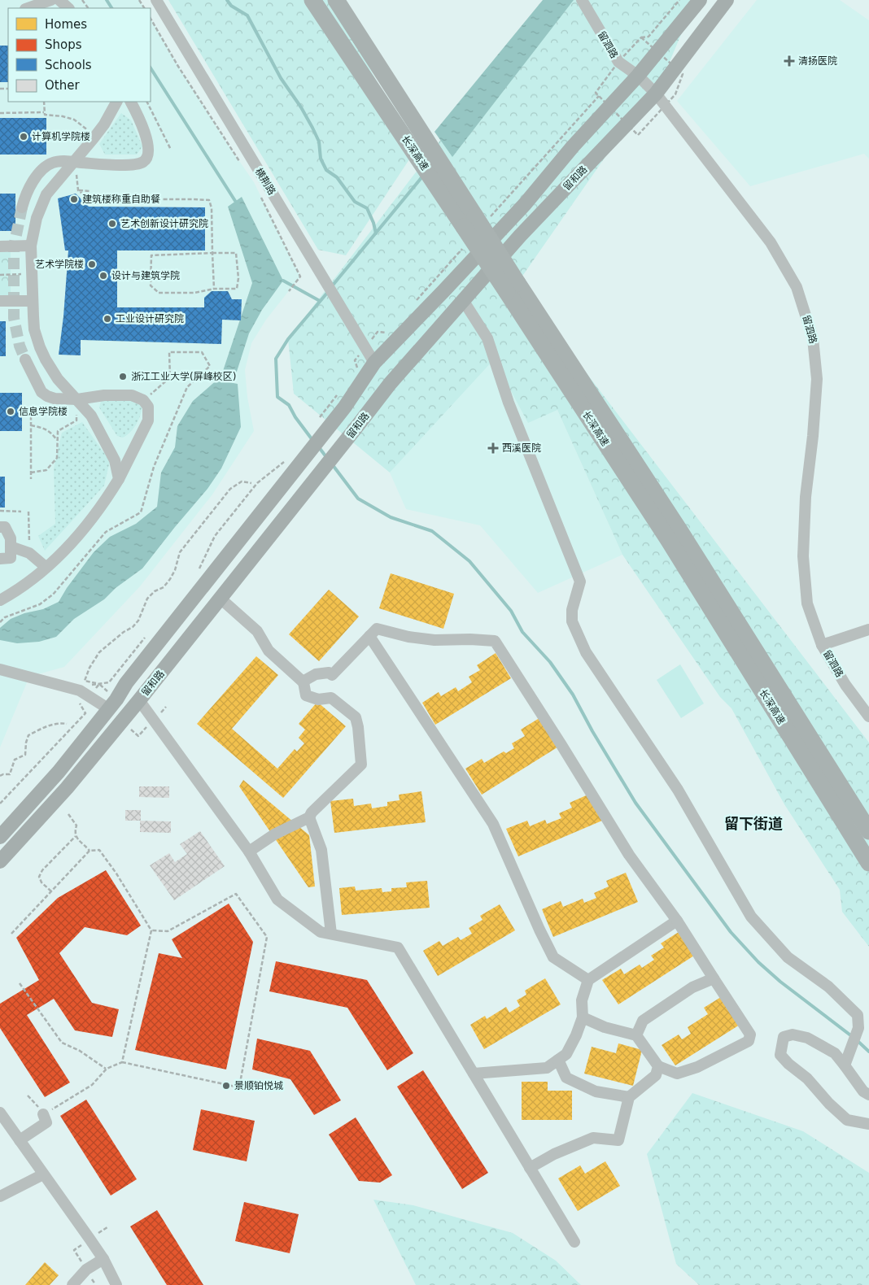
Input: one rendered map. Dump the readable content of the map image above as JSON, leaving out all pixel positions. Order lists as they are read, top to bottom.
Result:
{
  "streets": {
    "highway": ["长深高速"],
    "main road": ["留和路"],
    "street": ["留泗路", "横荆路"]
  },
  "crossings": [
    ["留泗路", "留和路"],
    ["留和路", "横荆路"]
  ],
  "districts": ["留下街道"],
  "places": {
    "health": ["清扬医院", "西溪医院"],
    "other": [
      "计算机学院楼",
      "建筑楼称重自助餐",
      "艺术创新设计研究院",
      "艺术学院楼",
      "设计与建筑学院",
      "工业设计研究院",
      "浙江工业大学(屏峰校区)",
      "信息学院楼",
      "景顺铂悦城"
    ]
  },
  "legend": [
    "Homes",
    "Shops",
    "Schools",
    "Other"
  ]
}
